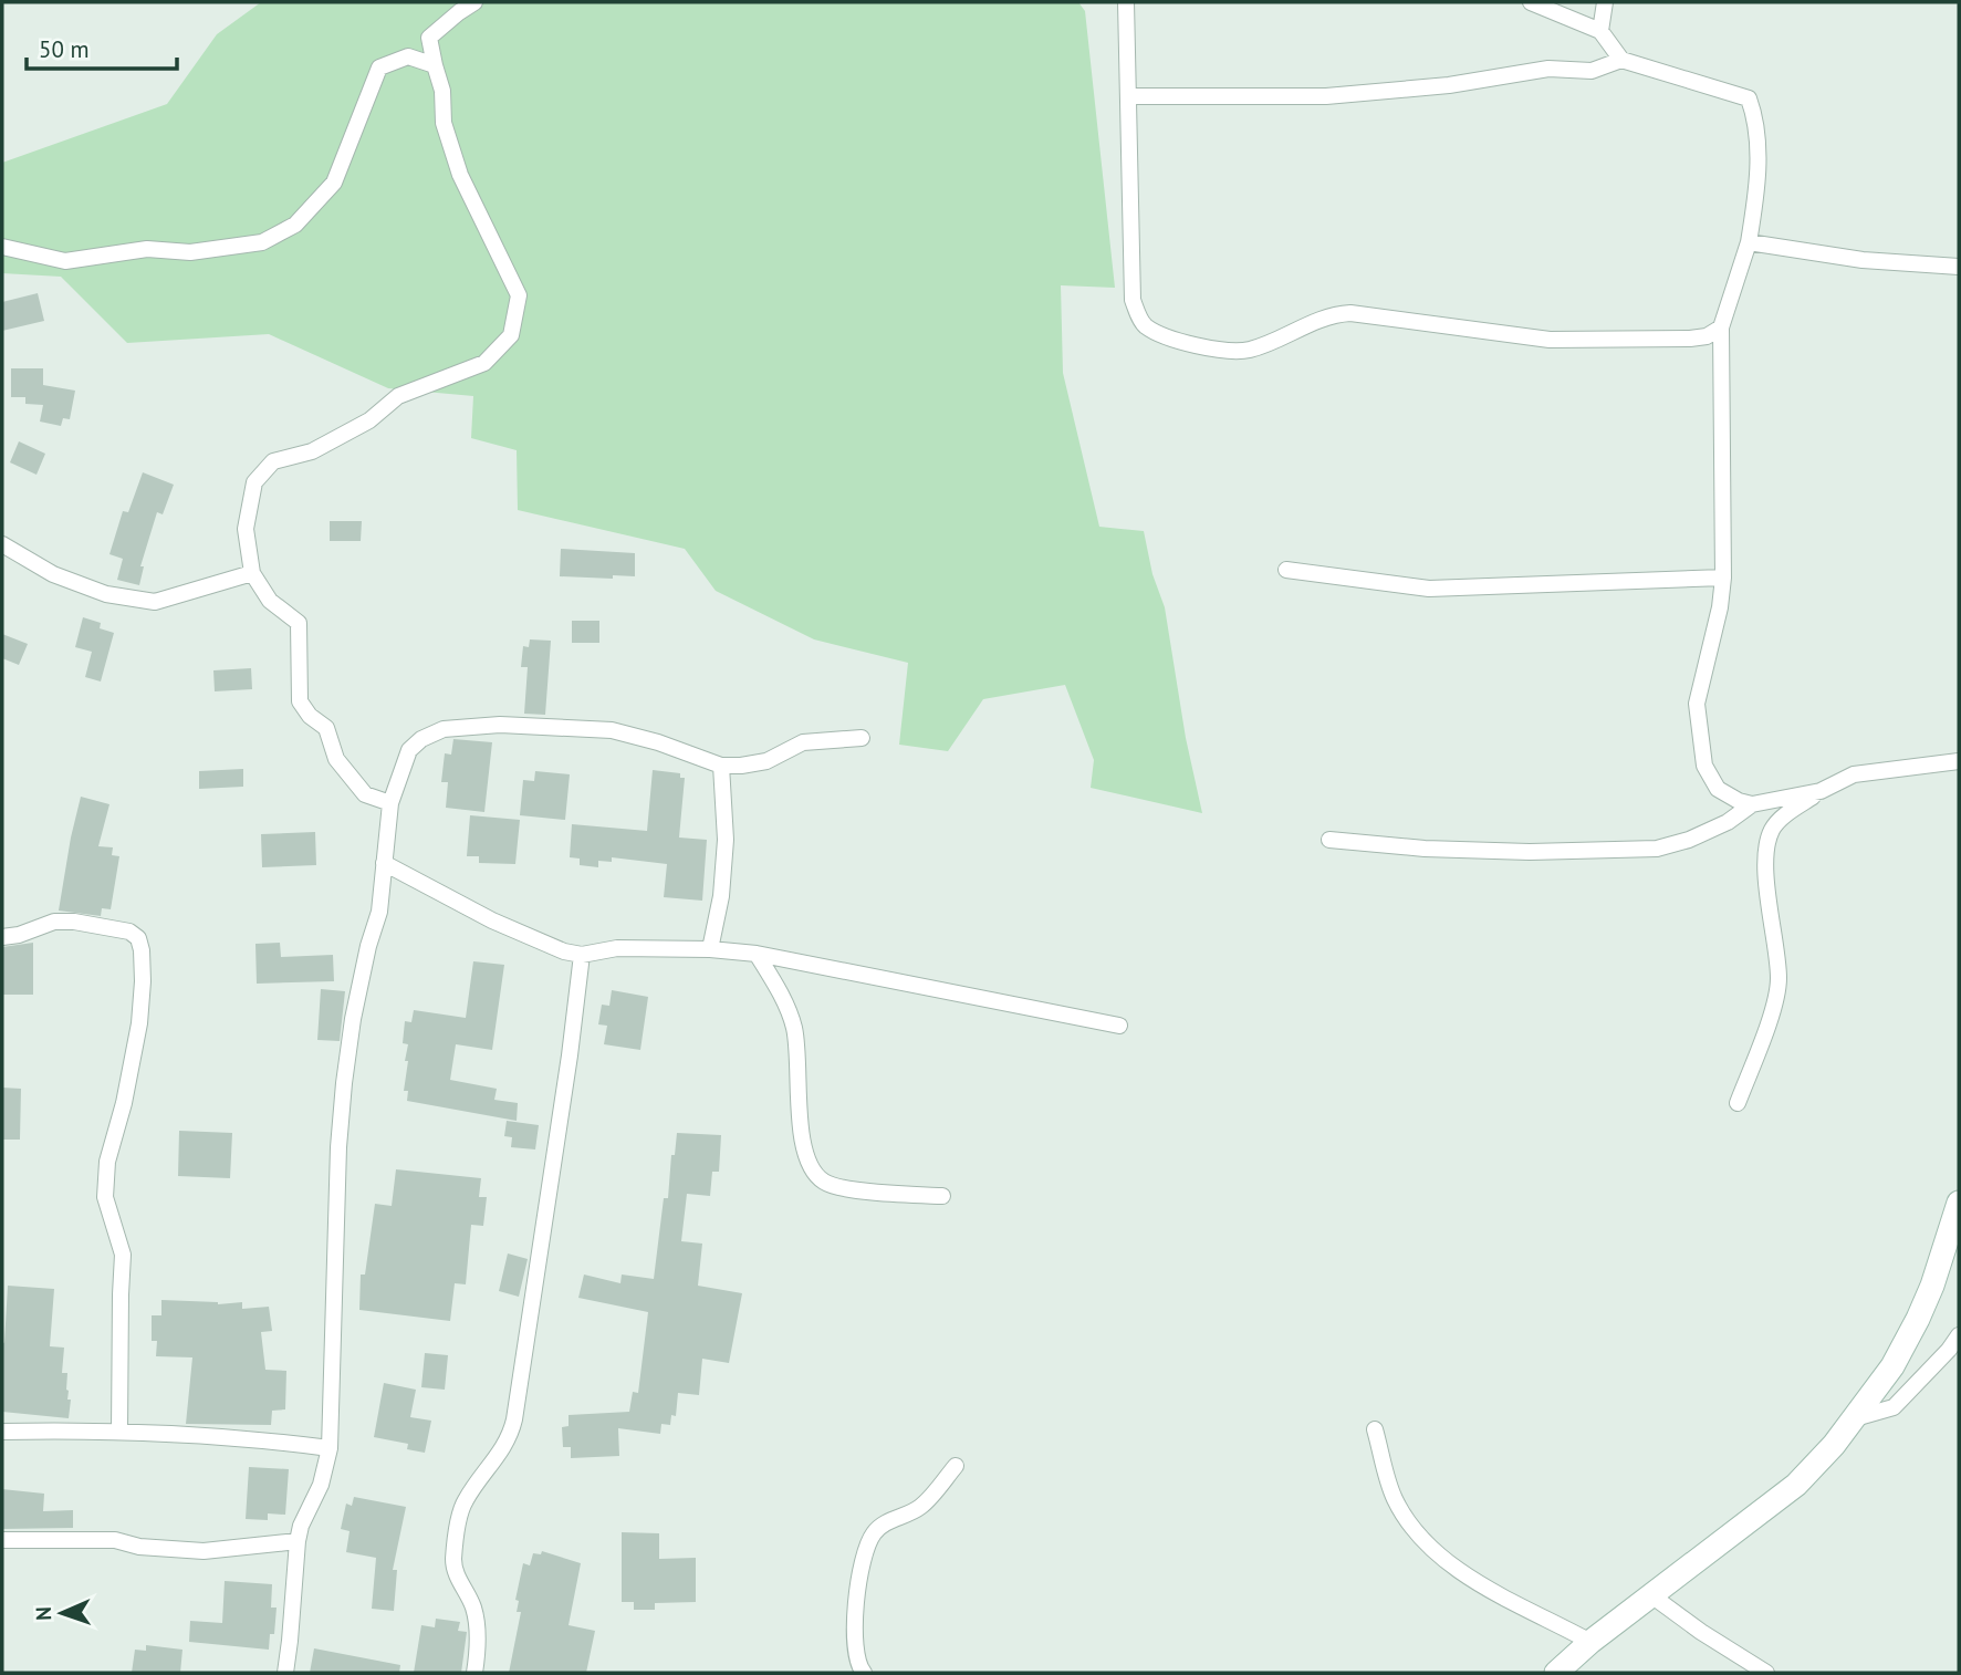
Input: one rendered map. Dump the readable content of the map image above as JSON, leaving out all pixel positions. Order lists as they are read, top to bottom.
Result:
{
  "scale_bar": "50 m",
  "north": "left"
}
